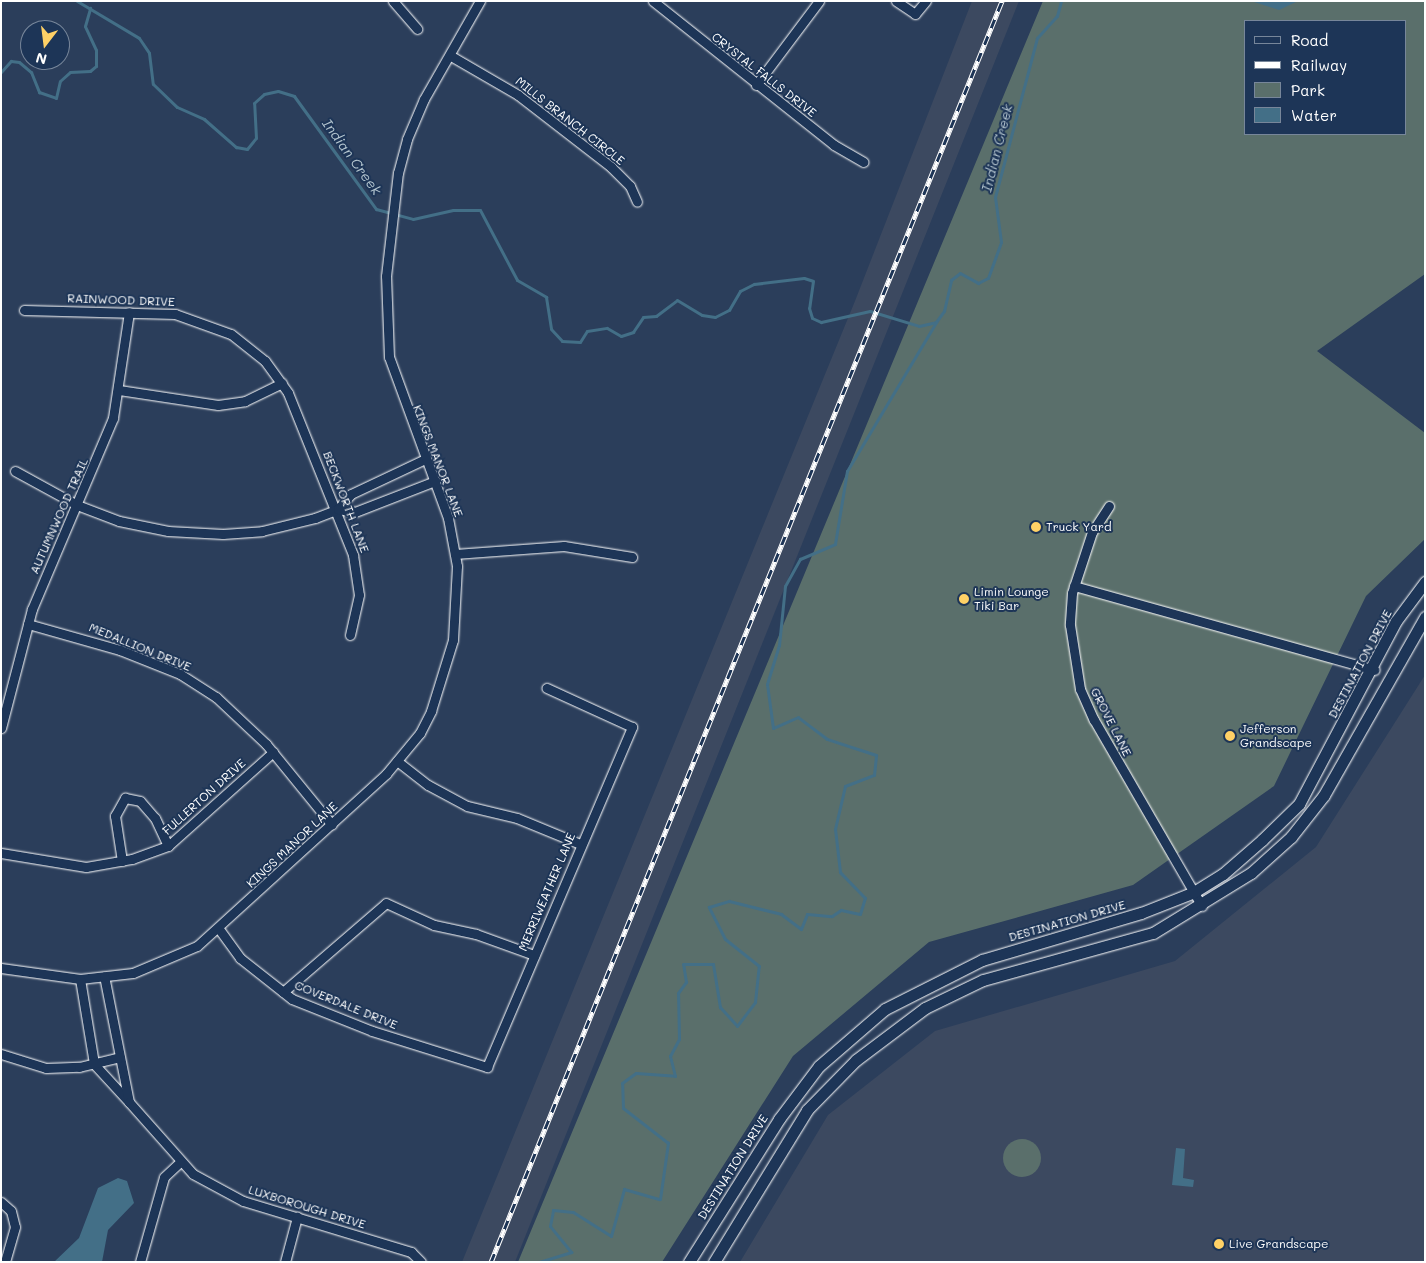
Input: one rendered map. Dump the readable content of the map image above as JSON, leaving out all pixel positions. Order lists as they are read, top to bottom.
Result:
{
  "streets": {
    "street": [
      "CRYSTAL FALLS DRIVE",
      "MILLS BRANCH CIRCLE",
      "RAINWOOD DRIVE",
      "KINGS MANOR LANE",
      "BECKWORTH LANE",
      "AUTUMNWOOD TRAIL",
      "MEDALLION DRIVE",
      "DESTINATION DRIVE",
      "GROVE LANE",
      "FULLERTON DRIVE",
      "MERRIWEATHER LANE",
      "COVERDALE DRIVE",
      "LUXBOROUGH DRIVE"
    ]
  },
  "crossings": [
    ["MILLS BRANCH CIRCLE", "KINGS MANOR LANE"],
    ["RAINWOOD DRIVE", "BECKWORTH LANE"],
    ["RAINWOOD DRIVE", "AUTUMNWOOD TRAIL"],
    ["KINGS MANOR LANE", "MEDALLION DRIVE"],
    ["KINGS MANOR LANE", "COVERDALE DRIVE"],
    ["KINGS MANOR LANE", "LUXBOROUGH DRIVE"],
    ["AUTUMNWOOD TRAIL", "MEDALLION DRIVE"],
    ["MEDALLION DRIVE", "FULLERTON DRIVE"],
    ["DESTINATION DRIVE", "GROVE LANE"],
    ["MERRIWEATHER LANE", "COVERDALE DRIVE"]
  ],
  "water": ["Indian Creek"],
  "places": [
    "Truck Yard",
    "Limin Lounge Tiki Bar",
    "Jefferson Grandscape",
    "Live Grandscape"
  ],
  "legend": [
    "Road",
    "Railway",
    "Park",
    "Water"
  ],
  "north": "bottom"
}
